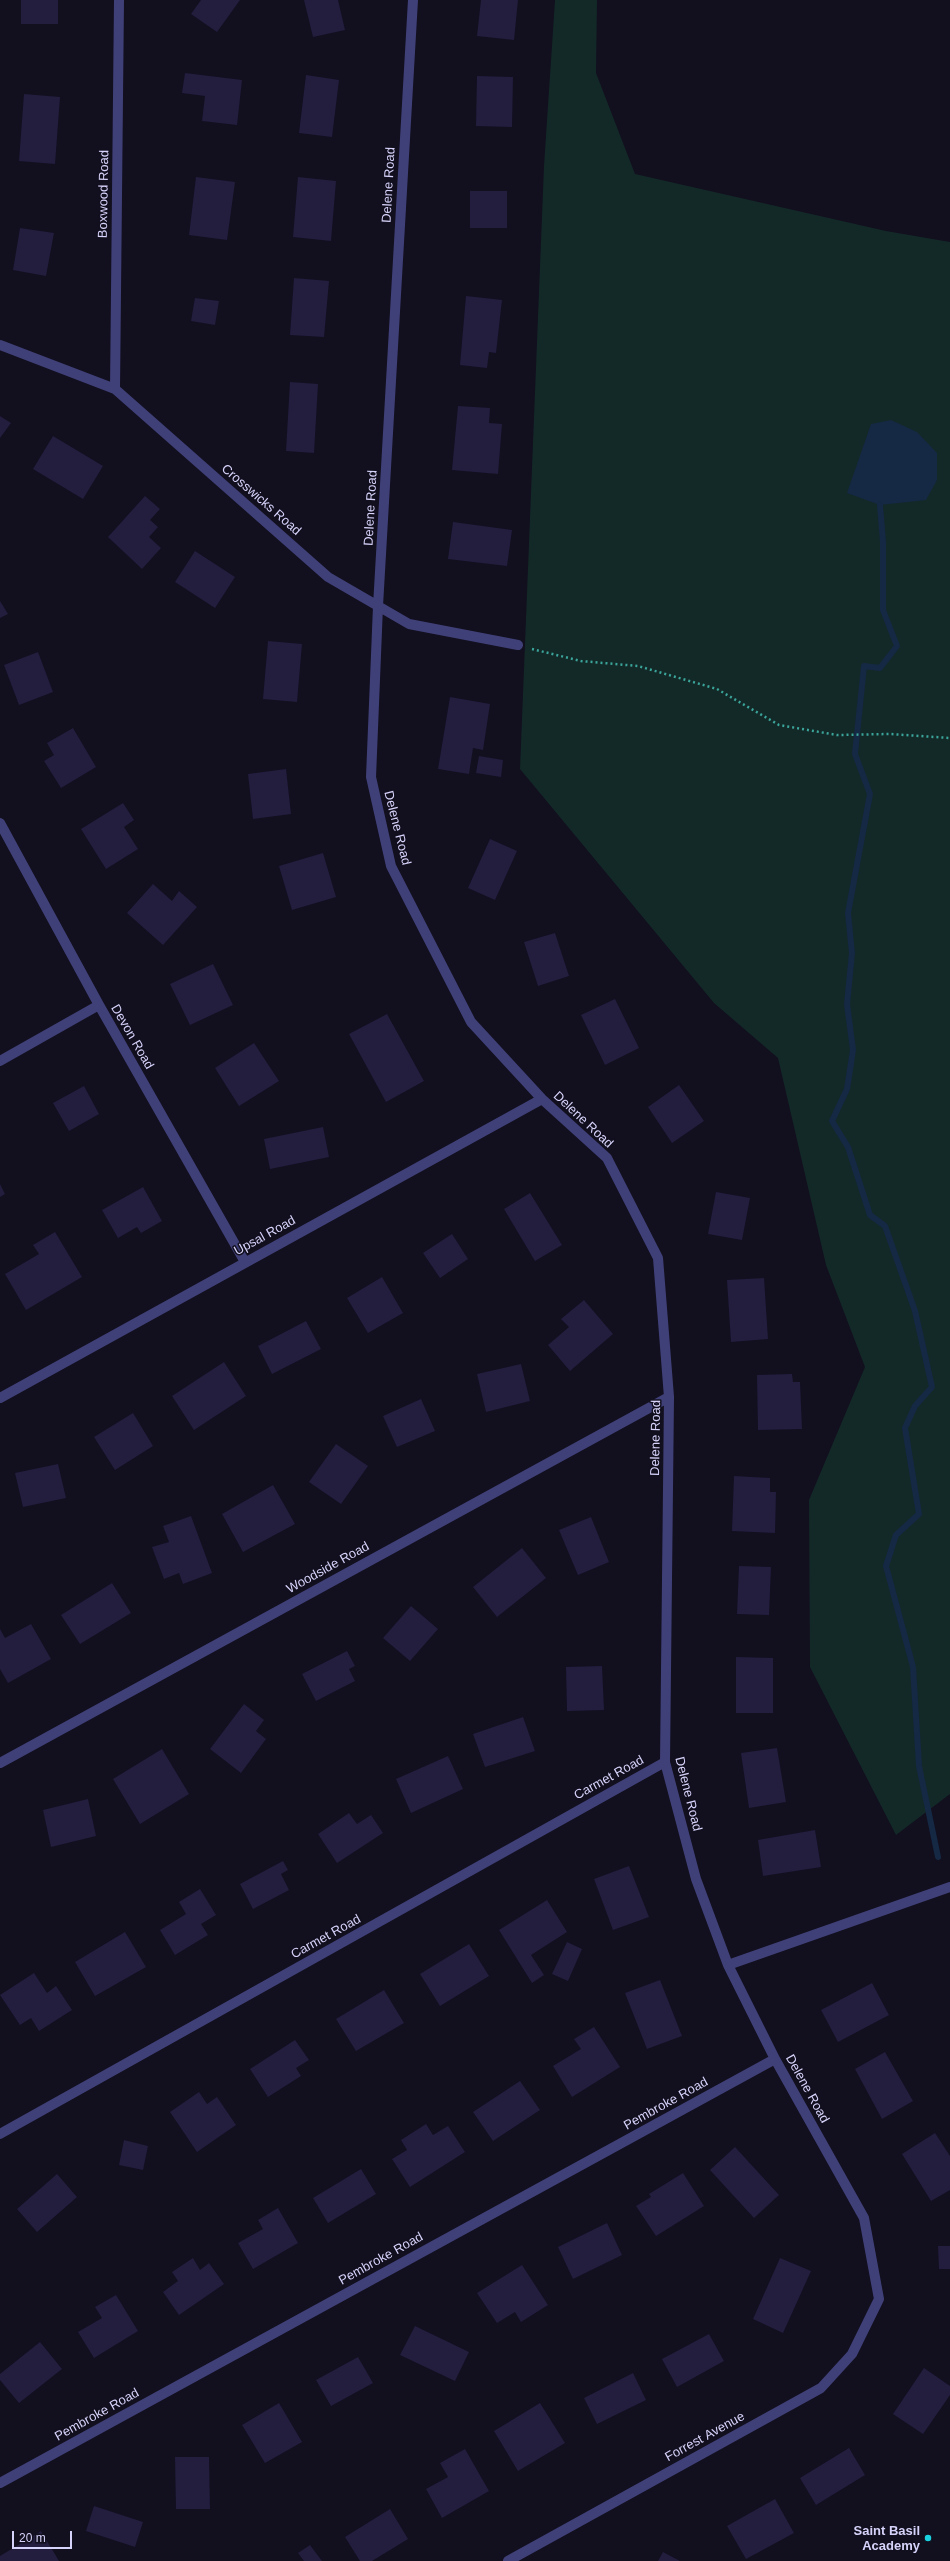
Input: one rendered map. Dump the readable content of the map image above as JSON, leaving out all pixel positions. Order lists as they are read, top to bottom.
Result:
{
  "streets": {
    "street": [
      "Delene Road",
      "Boxwood Road",
      "Crosswicks Road",
      "Devon Road",
      "Upsal Road",
      "Woodside Road",
      "Carmet Road",
      "Pembroke Road",
      "Forrest Avenue"
    ]
  },
  "crossings": [
    ["Delene Road", "Crosswicks Road"],
    ["Delene Road", "Upsal Road"],
    ["Delene Road", "Woodside Road"],
    ["Delene Road", "Carmet Road"],
    ["Delene Road", "Pembroke Road"],
    ["Delene Road", "Forrest Avenue"],
    ["Boxwood Road", "Crosswicks Road"],
    ["Devon Road", "Upsal Road"]
  ],
  "places": ["Saint Basil Academy"],
  "scale_bar": "20 m"
}
